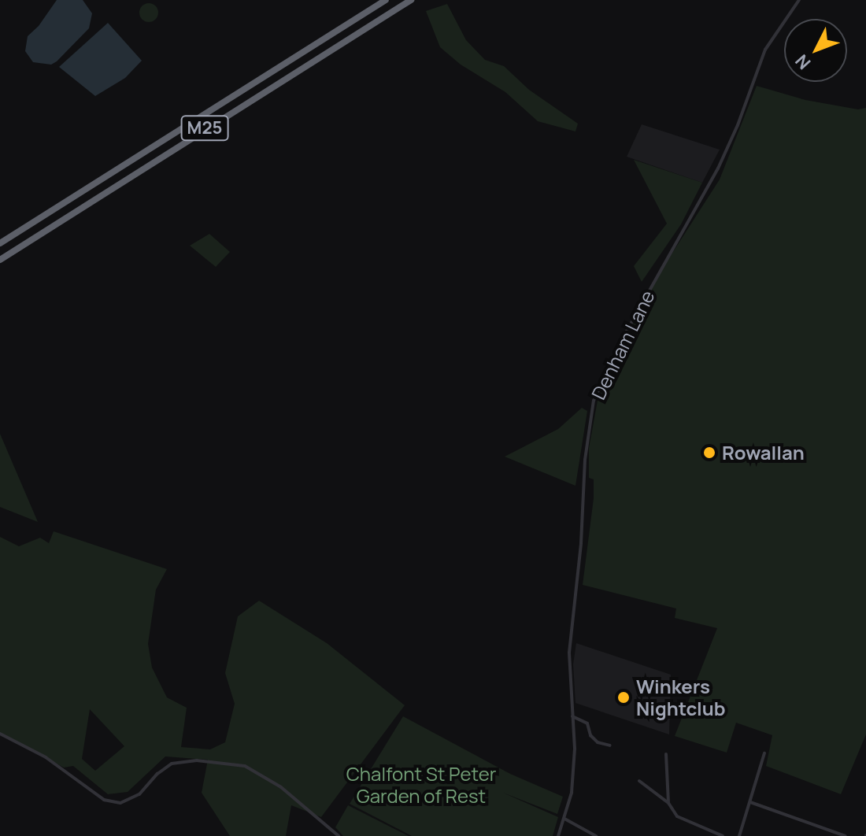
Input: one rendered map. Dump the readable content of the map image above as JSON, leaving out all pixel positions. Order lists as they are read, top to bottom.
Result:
{
  "streets": {
    "highway": ["M25"],
    "street": ["Denham Lane"]
  },
  "parks": ["Chalfont St Peter Garden of Rest"],
  "places": ["Rowallan", "Winkers Nightclub"],
  "north": "bottom left"
}
